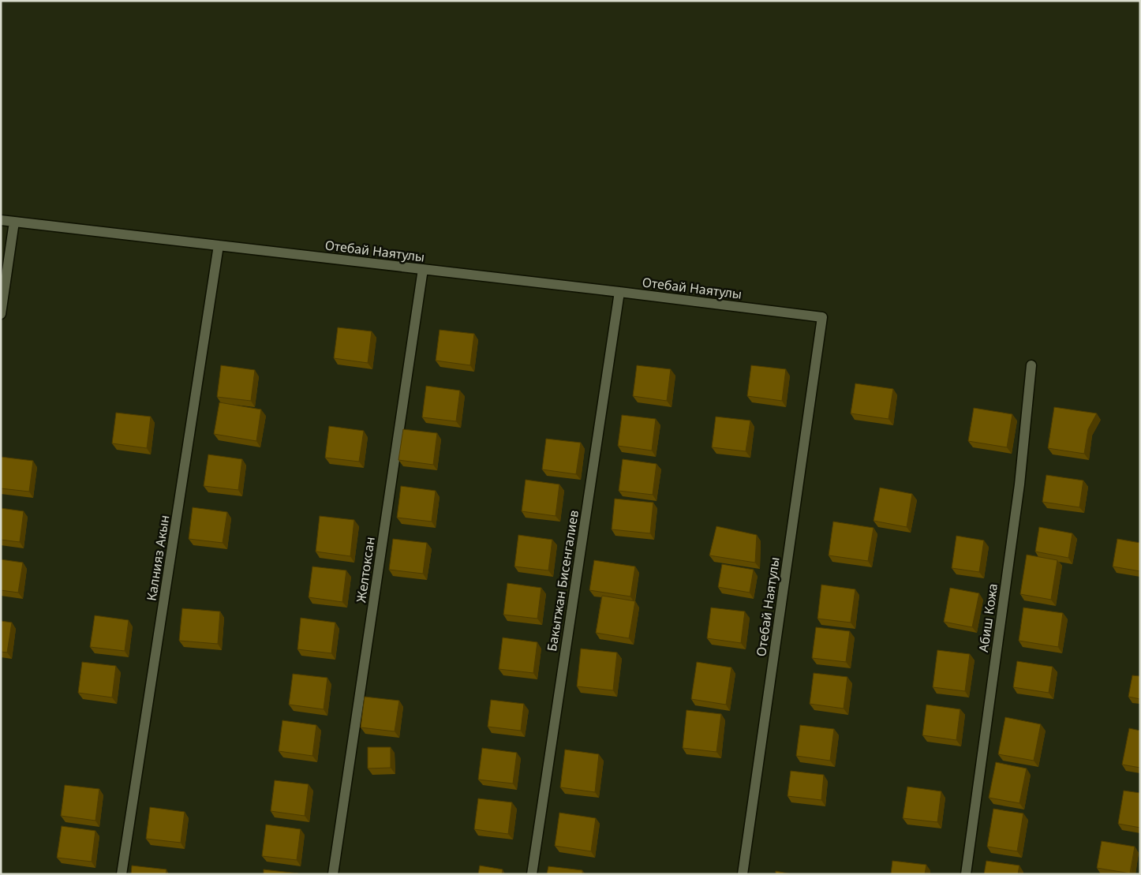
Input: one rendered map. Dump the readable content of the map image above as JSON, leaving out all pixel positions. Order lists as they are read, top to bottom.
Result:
{
  "streets": {
    "street": [
      "Отебай Наятулы",
      "Калнияз Акын",
      "Желтоксан",
      "Бакытжан Бисенгалиев",
      "Абиш Кожа"
    ]
  },
  "crossings": [
    ["Отебай Наятулы", "Калнияз Акын"],
    ["Отебай Наятулы", "Желтоксан"],
    ["Отебай Наятулы", "Бакытжан Бисенгалиев"]
  ]
}
